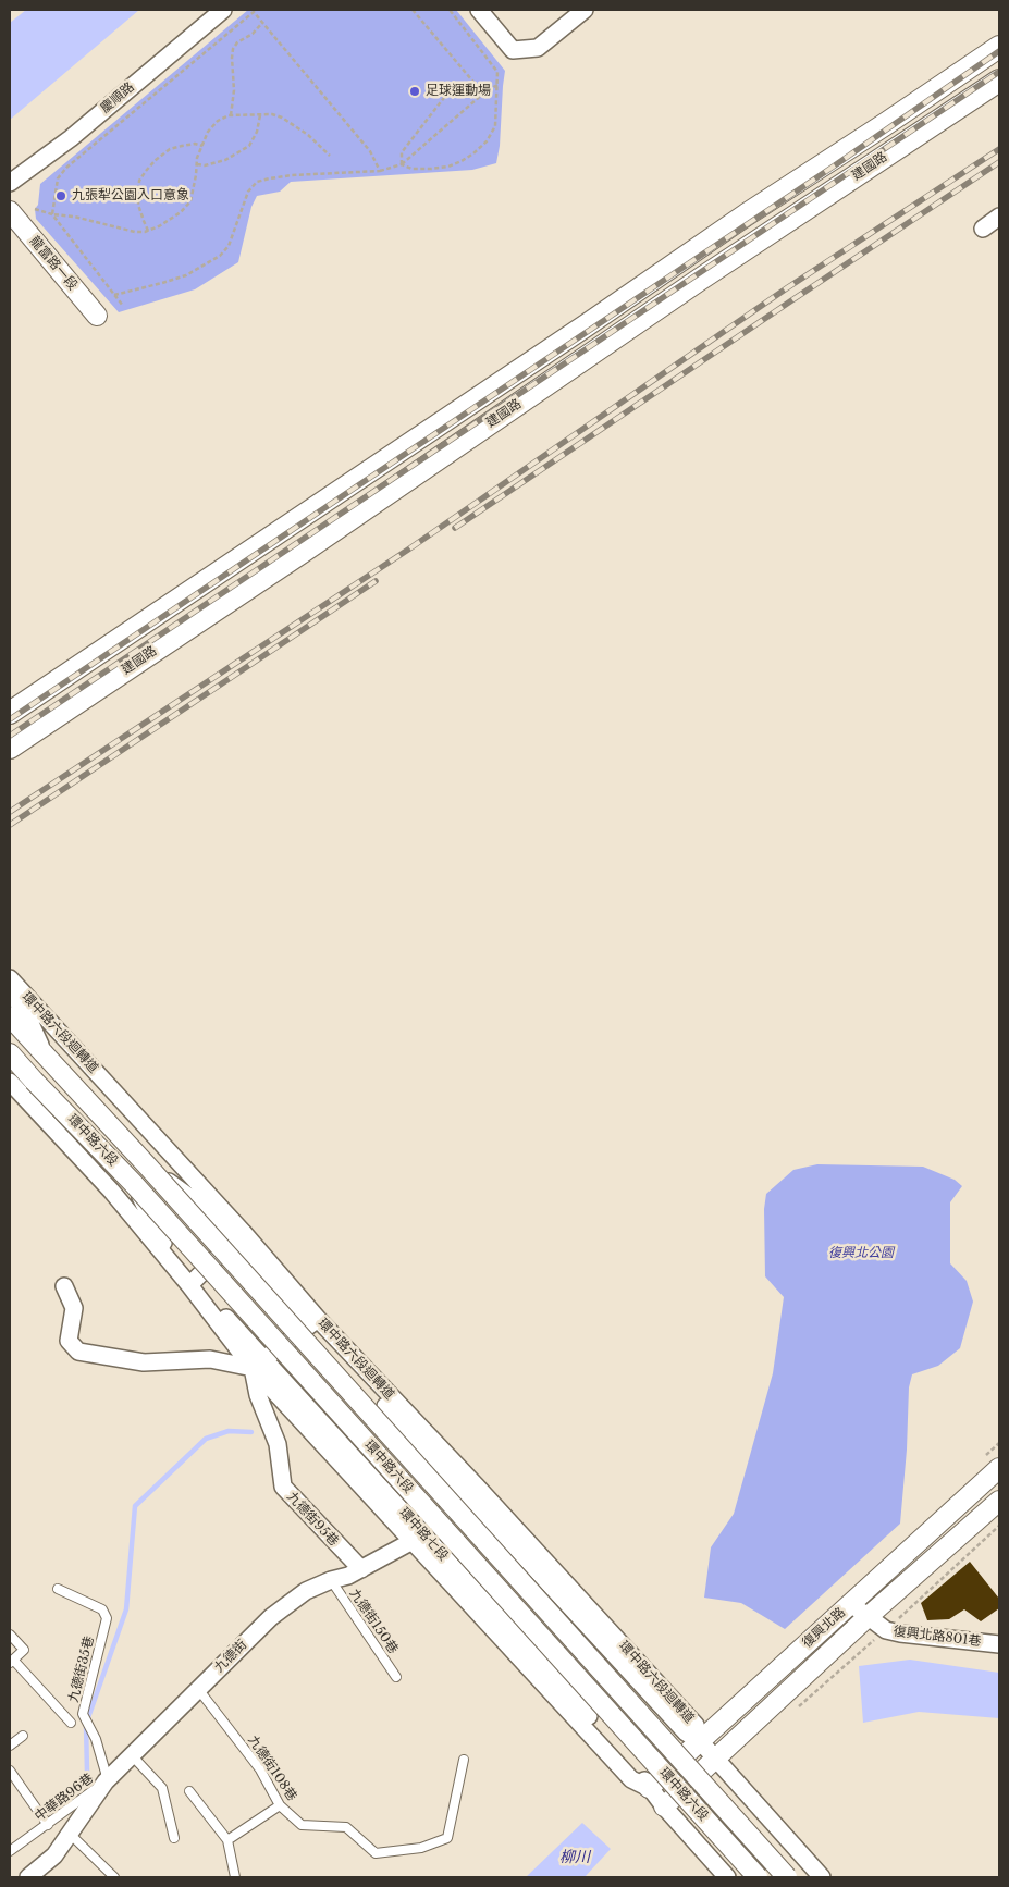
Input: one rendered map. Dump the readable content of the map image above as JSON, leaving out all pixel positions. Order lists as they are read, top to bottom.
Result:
{
  "streets": {
    "main road": ["建國路"],
    "street": [
      "慶順路",
      "龍富路一段",
      "環中路六段迴轉道",
      "環中路六段",
      "九德街95巷",
      "環中路七段",
      "復興北路",
      "復興北路801巷",
      "九德街"
    ],
    "lane": [
      "九德街150巷",
      "九德街35巷",
      "九德街108巷",
      "中華路96巷"
    ]
  },
  "crossings": [
    ["環中路六段迴轉道", "環中路六段"],
    ["環中路六段", "環中路七段"],
    ["環中路六段", "復興北路"],
    ["環中路六段", "九德街"],
    ["九德街95巷", "環中路七段"],
    ["九德街95巷", "九德街"],
    ["環中路七段", "復興北路"],
    ["環中路七段", "九德街"],
    ["九德街150巷", "九德街"],
    ["復興北路", "復興北路801巷"],
    ["九德街", "九德街35巷"],
    ["九德街", "九德街108巷"],
    ["九德街", "中華路96巷"],
    ["九德街35巷", "中華路96巷"]
  ],
  "water": ["柳川"],
  "parks": ["復興北公園"],
  "places": ["足球運動場", "九張犁公園入口意象"]
}
